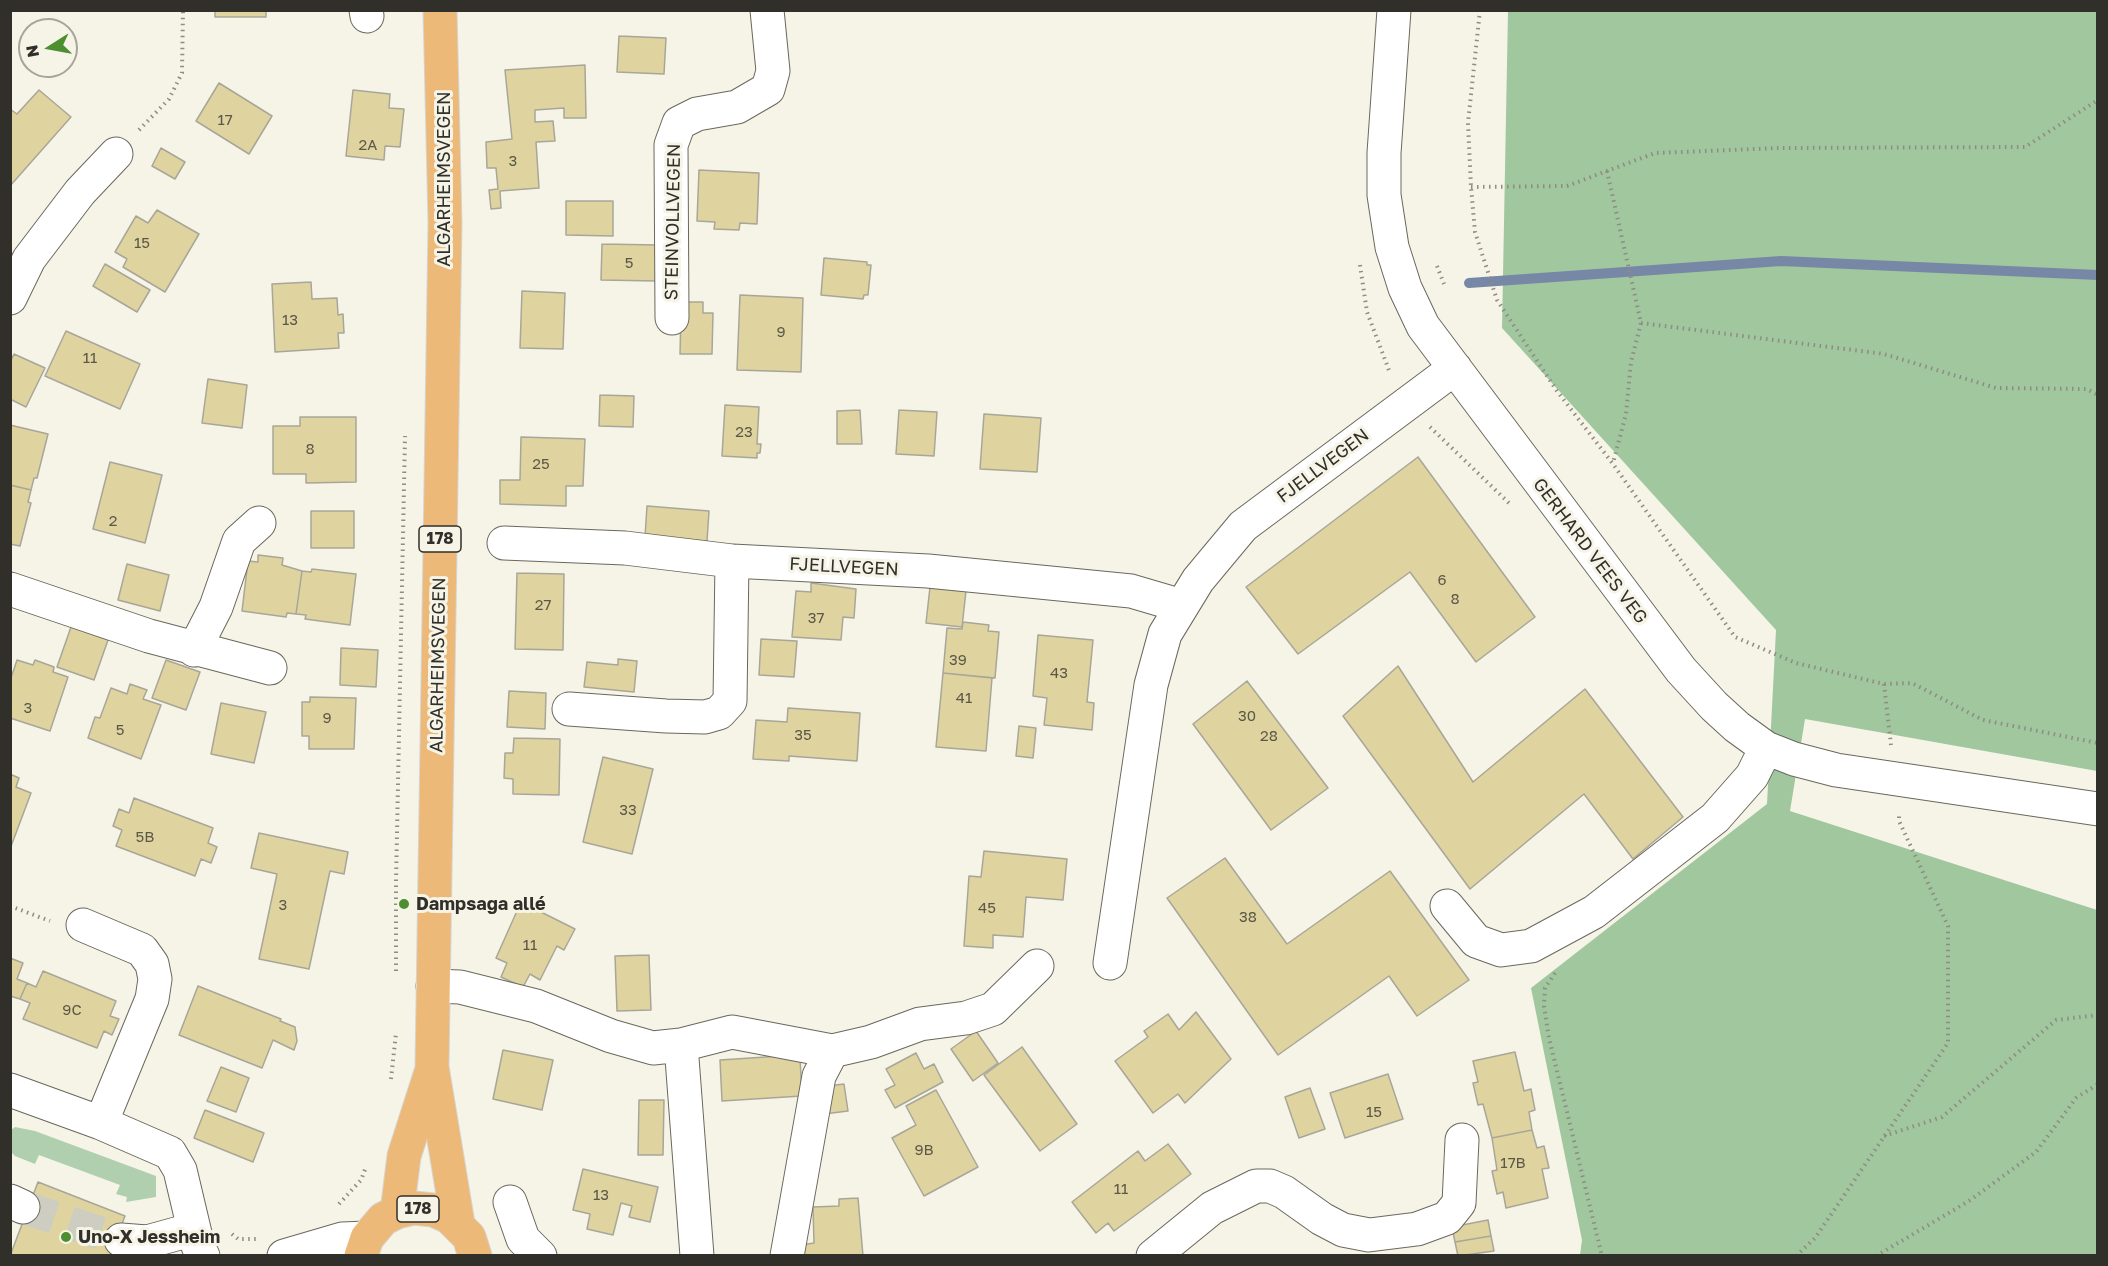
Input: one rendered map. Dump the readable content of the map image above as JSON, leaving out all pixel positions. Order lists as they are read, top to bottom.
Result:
{
  "streets": {
    "main road": ["ALGARHEIMSVEGEN", "178"],
    "street": ["STEINVOLLVEGEN", "FJELLVEGEN", "GERHARD VEES VEG"]
  },
  "crossings": [
    ["ALGARHEIMSVEGEN", "178"],
    ["FJELLVEGEN", "GERHARD VEES VEG"]
  ],
  "places": ["Dampsaga allé", "Uno-X Jessheim"],
  "house_numbers": [
    "17",
    "2A",
    "3",
    "15",
    "5",
    "13",
    "9",
    "11",
    "23",
    "8",
    "25",
    "2",
    "6",
    "8",
    "27",
    "37",
    "39",
    "43",
    "41",
    "3",
    "30",
    "9",
    "5",
    "35",
    "28",
    "33",
    "5B",
    "3",
    "45",
    "38",
    "11",
    "9C",
    "15",
    "9B",
    "17B",
    "11",
    "13"
  ],
  "north": "left"
}
